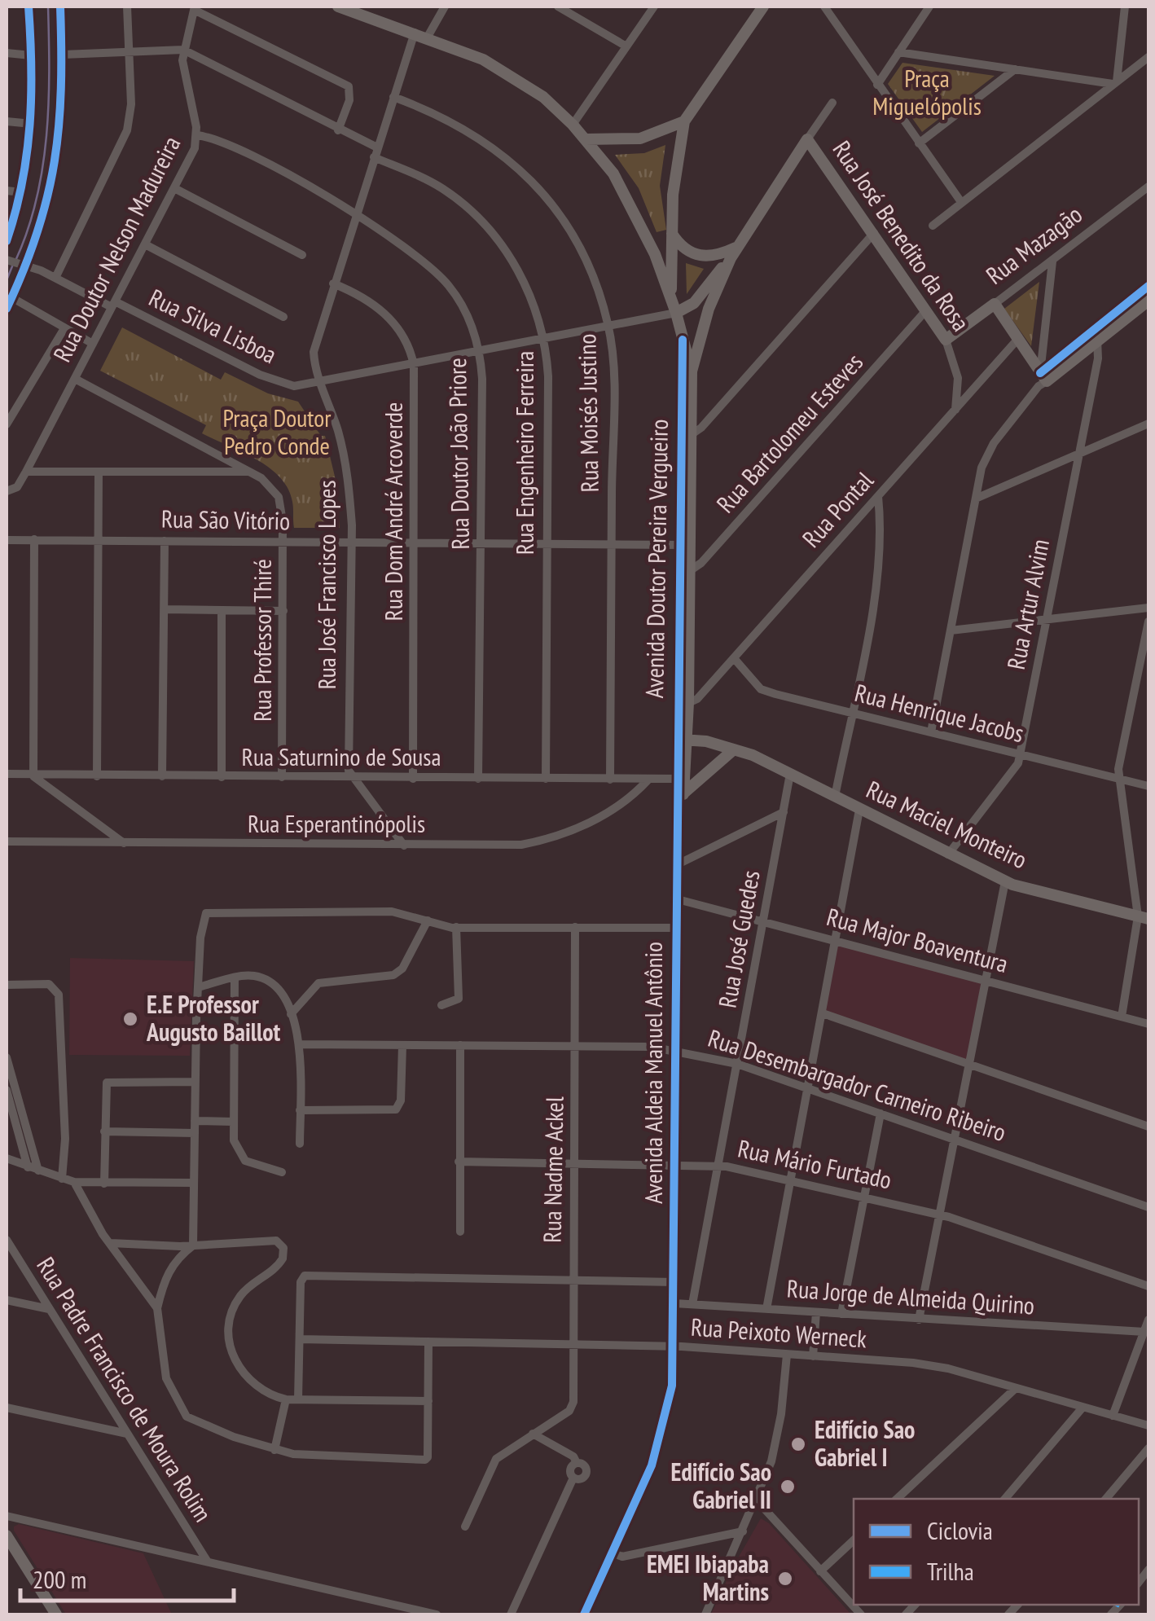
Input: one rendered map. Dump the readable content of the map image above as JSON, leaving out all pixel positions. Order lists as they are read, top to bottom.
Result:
{
  "streets": {
    "street": [
      "Rua José Benedito da Rosa",
      "Rua Mazagão",
      "Rua Doutor Nelson Madureira",
      "Rua Silva Lisboa",
      "Rua Moisés Justino",
      "Rua Bartolomeu Esteves",
      "Rua Engenheiro Ferreira",
      "Rua Doutor João Priore",
      "Rua Pontal",
      "Rua Dom André Arcoverde",
      "Rua São Vitório",
      "Avenida Doutor Pereira Vergueiro",
      "Rua José Francisco Lopes",
      "Rua Artur Alvim",
      "Rua Professor Thiré",
      "Rua Henrique Jacobs",
      "Rua Saturnino de Sousa",
      "Rua Esperantinópolis",
      "Rua Maciel Monteiro",
      "Rua José Guedes",
      "Rua Major Boaventura",
      "Avenida Aldeia Manuel Antônio",
      "Rua Desembargador Carneiro Ribeiro",
      "Rua Mário Furtado",
      "Rua Nadme Ackel",
      "Rua Jorge de Almeida Quirino",
      "Rua Peixoto Werneck",
      "Rua Padre Francisco de Moura Rolim"
    ]
  },
  "crossings": [
    ["Rua José Benedito da Rosa", "Rua Mazagão"],
    ["Rua José Benedito da Rosa", "Rua Bartolomeu Esteves"],
    ["Rua José Benedito da Rosa", "Rua Pontal"],
    ["Rua José Benedito da Rosa", "Avenida Doutor Pereira Vergueiro"],
    ["Rua Doutor Nelson Madureira", "Rua Silva Lisboa"],
    ["Rua Doutor Nelson Madureira", "Rua Engenheiro Ferreira"],
    ["Rua Doutor Nelson Madureira", "Rua Doutor João Priore"],
    ["Rua Doutor Nelson Madureira", "Rua Professor Thiré"],
    ["Rua Silva Lisboa", "Rua Moisés Justino"],
    ["Rua Silva Lisboa", "Rua Engenheiro Ferreira"],
    ["Rua Silva Lisboa", "Rua Doutor João Priore"],
    ["Rua Silva Lisboa", "Rua Dom André Arcoverde"],
    ["Rua Silva Lisboa", "Avenida Doutor Pereira Vergueiro"],
    ["Rua Silva Lisboa", "Rua José Francisco Lopes"],
    ["Rua Moisés Justino", "Rua São Vitório"],
    ["Rua Moisés Justino", "Rua José Francisco Lopes"],
    ["Rua Moisés Justino", "Rua Saturnino de Sousa"],
    ["Rua Bartolomeu Esteves", "Avenida Doutor Pereira Vergueiro"],
    ["Rua Engenheiro Ferreira", "Rua São Vitório"],
    ["Rua Engenheiro Ferreira", "Rua José Francisco Lopes"],
    ["Rua Engenheiro Ferreira", "Rua Saturnino de Sousa"],
    ["Rua Doutor João Priore", "Rua São Vitório"],
    ["Rua Doutor João Priore", "Rua José Francisco Lopes"],
    ["Rua Doutor João Priore", "Rua Saturnino de Sousa"],
    ["Rua Pontal", "Avenida Doutor Pereira Vergueiro"],
    ["Rua Pontal", "Rua Henrique Jacobs"],
    ["Rua Dom André Arcoverde", "Rua São Vitório"],
    ["Rua Dom André Arcoverde", "Rua José Francisco Lopes"],
    ["Rua Dom André Arcoverde", "Rua Saturnino de Sousa"],
    ["Rua São Vitório", "Avenida Doutor Pereira Vergueiro"],
    ["Rua São Vitório", "Rua José Francisco Lopes"],
    ["Rua São Vitório", "Rua Professor Thiré"],
    ["Avenida Doutor Pereira Vergueiro", "Rua Saturnino de Sousa"],
    ["Avenida Doutor Pereira Vergueiro", "Rua Maciel Monteiro"],
    ["Avenida Doutor Pereira Vergueiro", "Avenida Aldeia Manuel Antônio"],
    ["Rua José Francisco Lopes", "Rua Saturnino de Sousa"],
    ["Rua Artur Alvim", "Rua Henrique Jacobs"],
    ["Rua Artur Alvim", "Rua Maciel Monteiro"],
    ["Rua Professor Thiré", "Rua Saturnino de Sousa"],
    ["Rua Saturnino de Sousa", "Rua Esperantinópolis"],
    ["Rua Saturnino de Sousa", "Avenida Aldeia Manuel Antônio"],
    ["Rua Maciel Monteiro", "Rua José Guedes"],
    ["Rua José Guedes", "Rua Major Boaventura"],
    ["Rua José Guedes", "Rua Desembargador Carneiro Ribeiro"],
    ["Rua José Guedes", "Rua Mário Furtado"],
    ["Rua José Guedes", "Rua Jorge de Almeida Quirino"],
    ["Rua Major Boaventura", "Avenida Aldeia Manuel Antônio"],
    ["Avenida Aldeia Manuel Antônio", "Rua Desembargador Carneiro Ribeiro"],
    ["Avenida Aldeia Manuel Antônio", "Rua Mário Furtado"],
    ["Avenida Aldeia Manuel Antônio", "Rua Jorge de Almeida Quirino"],
    ["Avenida Aldeia Manuel Antônio", "Rua Peixoto Werneck"],
    ["Rua Desembargador Carneiro Ribeiro", "Rua Nadme Ackel"],
    ["Rua Mário Furtado", "Rua Nadme Ackel"],
    ["Rua Nadme Ackel", "Rua Peixoto Werneck"]
  ],
  "parks": ["Praça Miguelópolis", "Praça Doutor Pedro Conde"],
  "places": [
    "E.E Professor Augusto Baillot",
    "Edifício Sao Gabriel I",
    "Edifício Sao Gabriel II",
    "EMEI Ibiapaba Martins"
  ],
  "legend": ["Ciclovia", "Trilha"],
  "scale_bar": "200 m"
}
